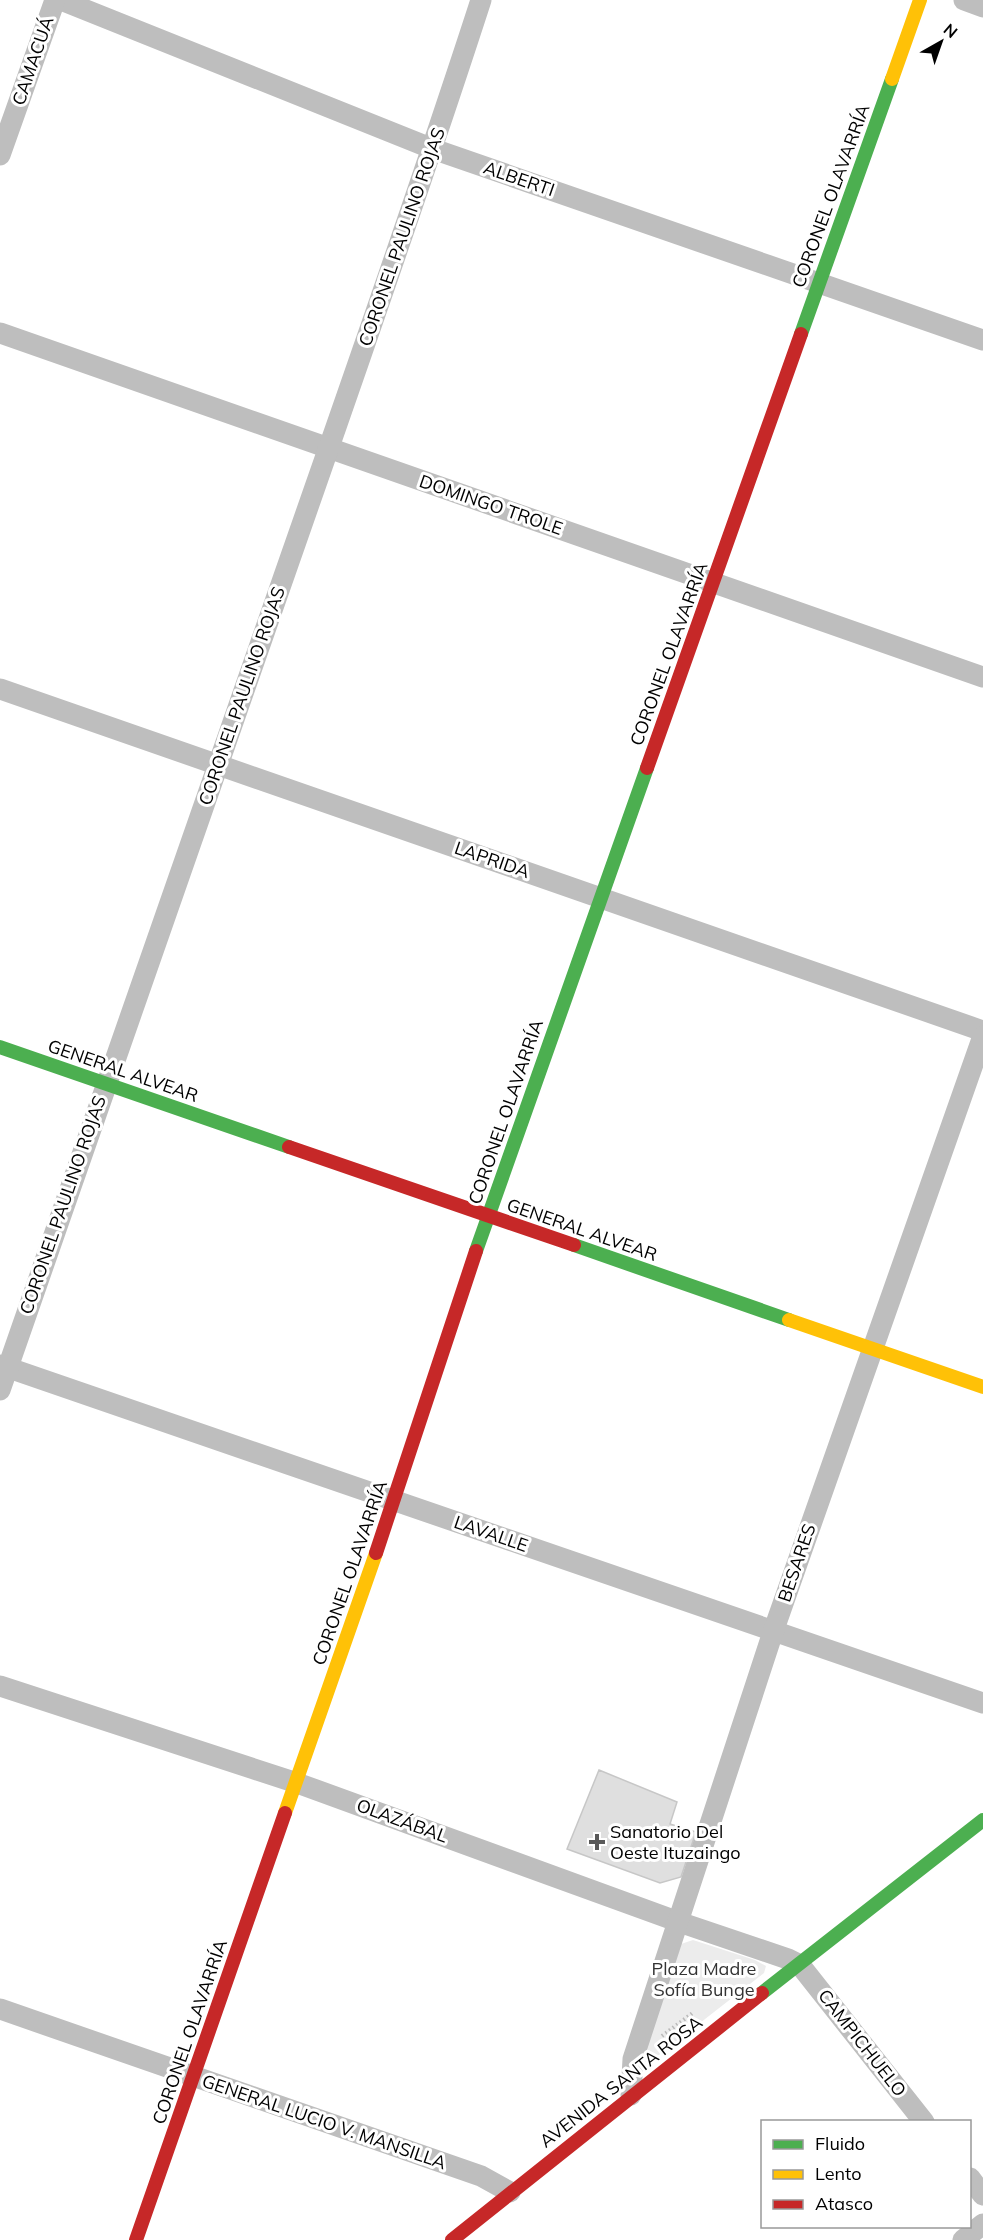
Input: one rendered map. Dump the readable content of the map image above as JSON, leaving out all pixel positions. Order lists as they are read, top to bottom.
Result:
{
  "streets": {
    "street": [
      "CAMACUÁ",
      "ALBERTI",
      "CORONEL OLAVARRÍA",
      "CORONEL PAULINO ROJAS",
      "DOMINGO TROLE",
      "LAPRIDA",
      "GENERAL ALVEAR",
      "LAVALLE",
      "BESARES",
      "OLAZÁBAL",
      "CAMPICHUELO",
      "AVENIDA SANTA ROSA",
      "GENERAL LUCIO V. MANSILLA"
    ]
  },
  "crossings": [
    ["ALBERTI", "CORONEL OLAVARRÍA"],
    ["ALBERTI", "CORONEL PAULINO ROJAS"],
    ["CORONEL OLAVARRÍA", "DOMINGO TROLE"],
    ["CORONEL OLAVARRÍA", "LAPRIDA"],
    ["CORONEL OLAVARRÍA", "GENERAL ALVEAR"],
    ["CORONEL OLAVARRÍA", "LAVALLE"],
    ["CORONEL OLAVARRÍA", "OLAZÁBAL"],
    ["CORONEL OLAVARRÍA", "GENERAL LUCIO V. MANSILLA"],
    ["CORONEL PAULINO ROJAS", "DOMINGO TROLE"],
    ["CORONEL PAULINO ROJAS", "LAPRIDA"],
    ["CORONEL PAULINO ROJAS", "GENERAL ALVEAR"],
    ["CORONEL PAULINO ROJAS", "LAVALLE"],
    ["GENERAL ALVEAR", "BESARES"],
    ["LAVALLE", "BESARES"],
    ["BESARES", "OLAZÁBAL"],
    ["BESARES", "AVENIDA SANTA ROSA"],
    ["OLAZÁBAL", "CAMPICHUELO"],
    ["OLAZÁBAL", "AVENIDA SANTA ROSA"],
    ["CAMPICHUELO", "AVENIDA SANTA ROSA"],
    ["AVENIDA SANTA ROSA", "GENERAL LUCIO V. MANSILLA"]
  ],
  "parks": ["Plaza Madre Sofía Bunge"],
  "places": {
    "health": ["Sanatorio Del Oeste Ituzaingo"]
  },
  "legend": ["Fluido", "Lento", "Atasco"],
  "north": "top right"
}
